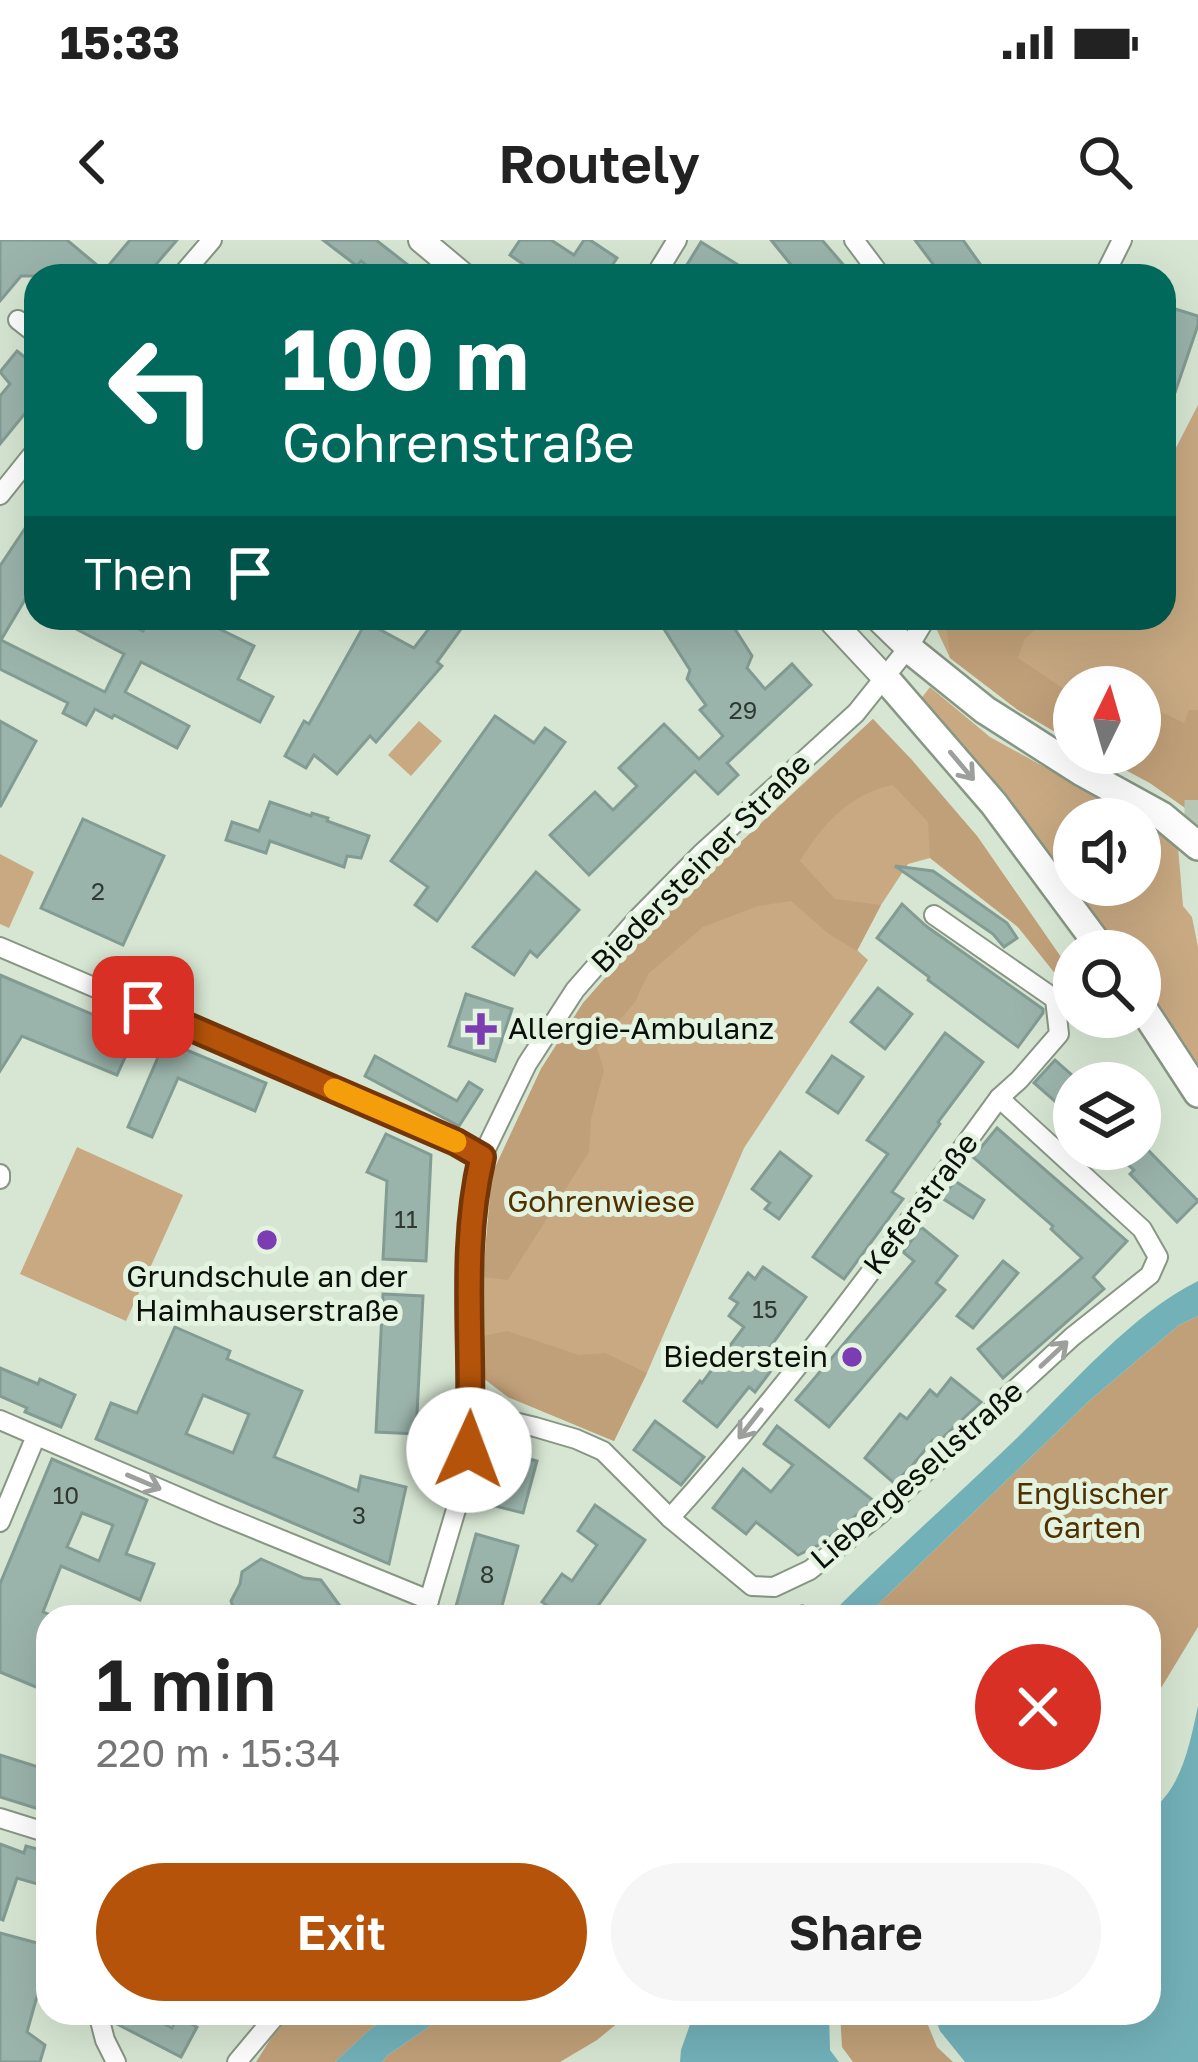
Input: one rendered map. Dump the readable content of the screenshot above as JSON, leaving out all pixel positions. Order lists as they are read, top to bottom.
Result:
{
  "streets": {
    "street": ["Biedersteiner Straße", "Keferstraße", "Liebergesellstraße"]
  },
  "crossings": [
    ["Biedersteiner Straße", "Liebergesellstraße"],
    ["Keferstraße", "Liebergesellstraße"]
  ],
  "one_way": ["Keferstraße"],
  "parks": ["Gohrenwiese", "Englischer Garten"],
  "places": {
    "health": ["Allergie-Ambulanz"],
    "other": ["Grundschule an der Haimhauserstraße", "Biederstein"]
  },
  "house_numbers": [
    "29",
    "2",
    "11",
    "15",
    "10",
    "3",
    "8"
  ],
  "north": "top",
  "page": {
    "status": "15:33",
    "header": "Routely",
    "turn": ["100 m", "Gohrenstraße"],
    "then": "Then",
    "heading": ["1 min", "220 m · 15:34"],
    "buttons": ["Exit", "Share"]
  }
}
